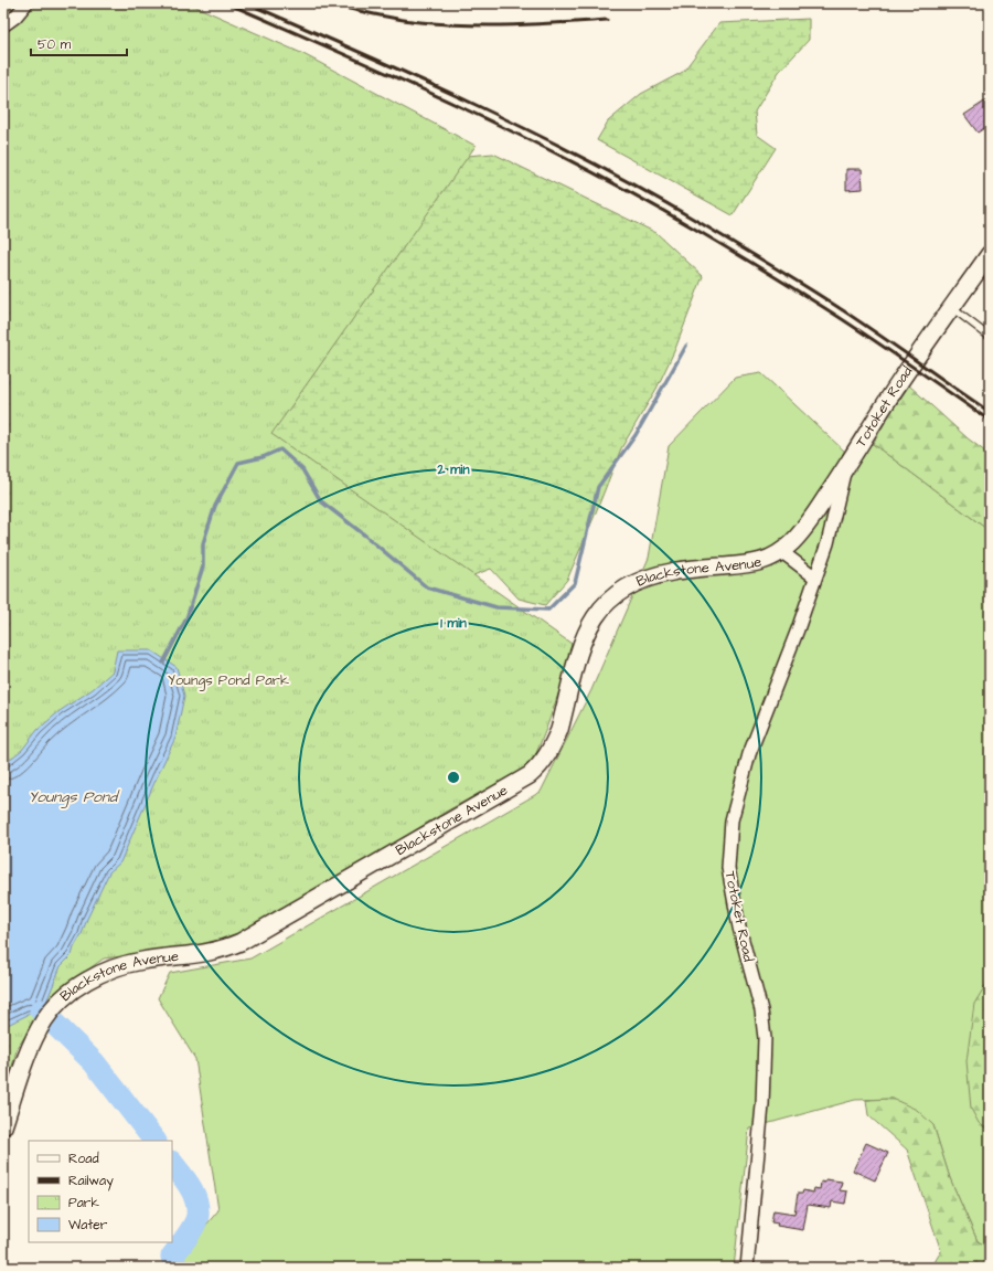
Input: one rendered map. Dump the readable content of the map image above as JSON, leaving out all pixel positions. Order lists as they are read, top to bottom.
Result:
{
  "streets": {
    "main road": ["Totoket Road", "Blackstone Avenue"]
  },
  "crossings": [
    ["Totoket Road", "Blackstone Avenue"]
  ],
  "water": ["Youngs Pond"],
  "parks": ["Youngs Pond Park"],
  "legend": [
    "Road",
    "Railway",
    "Park",
    "Water"
  ],
  "scale_bar": "50 m",
  "rings": ["2 min", "1 min"]
}
